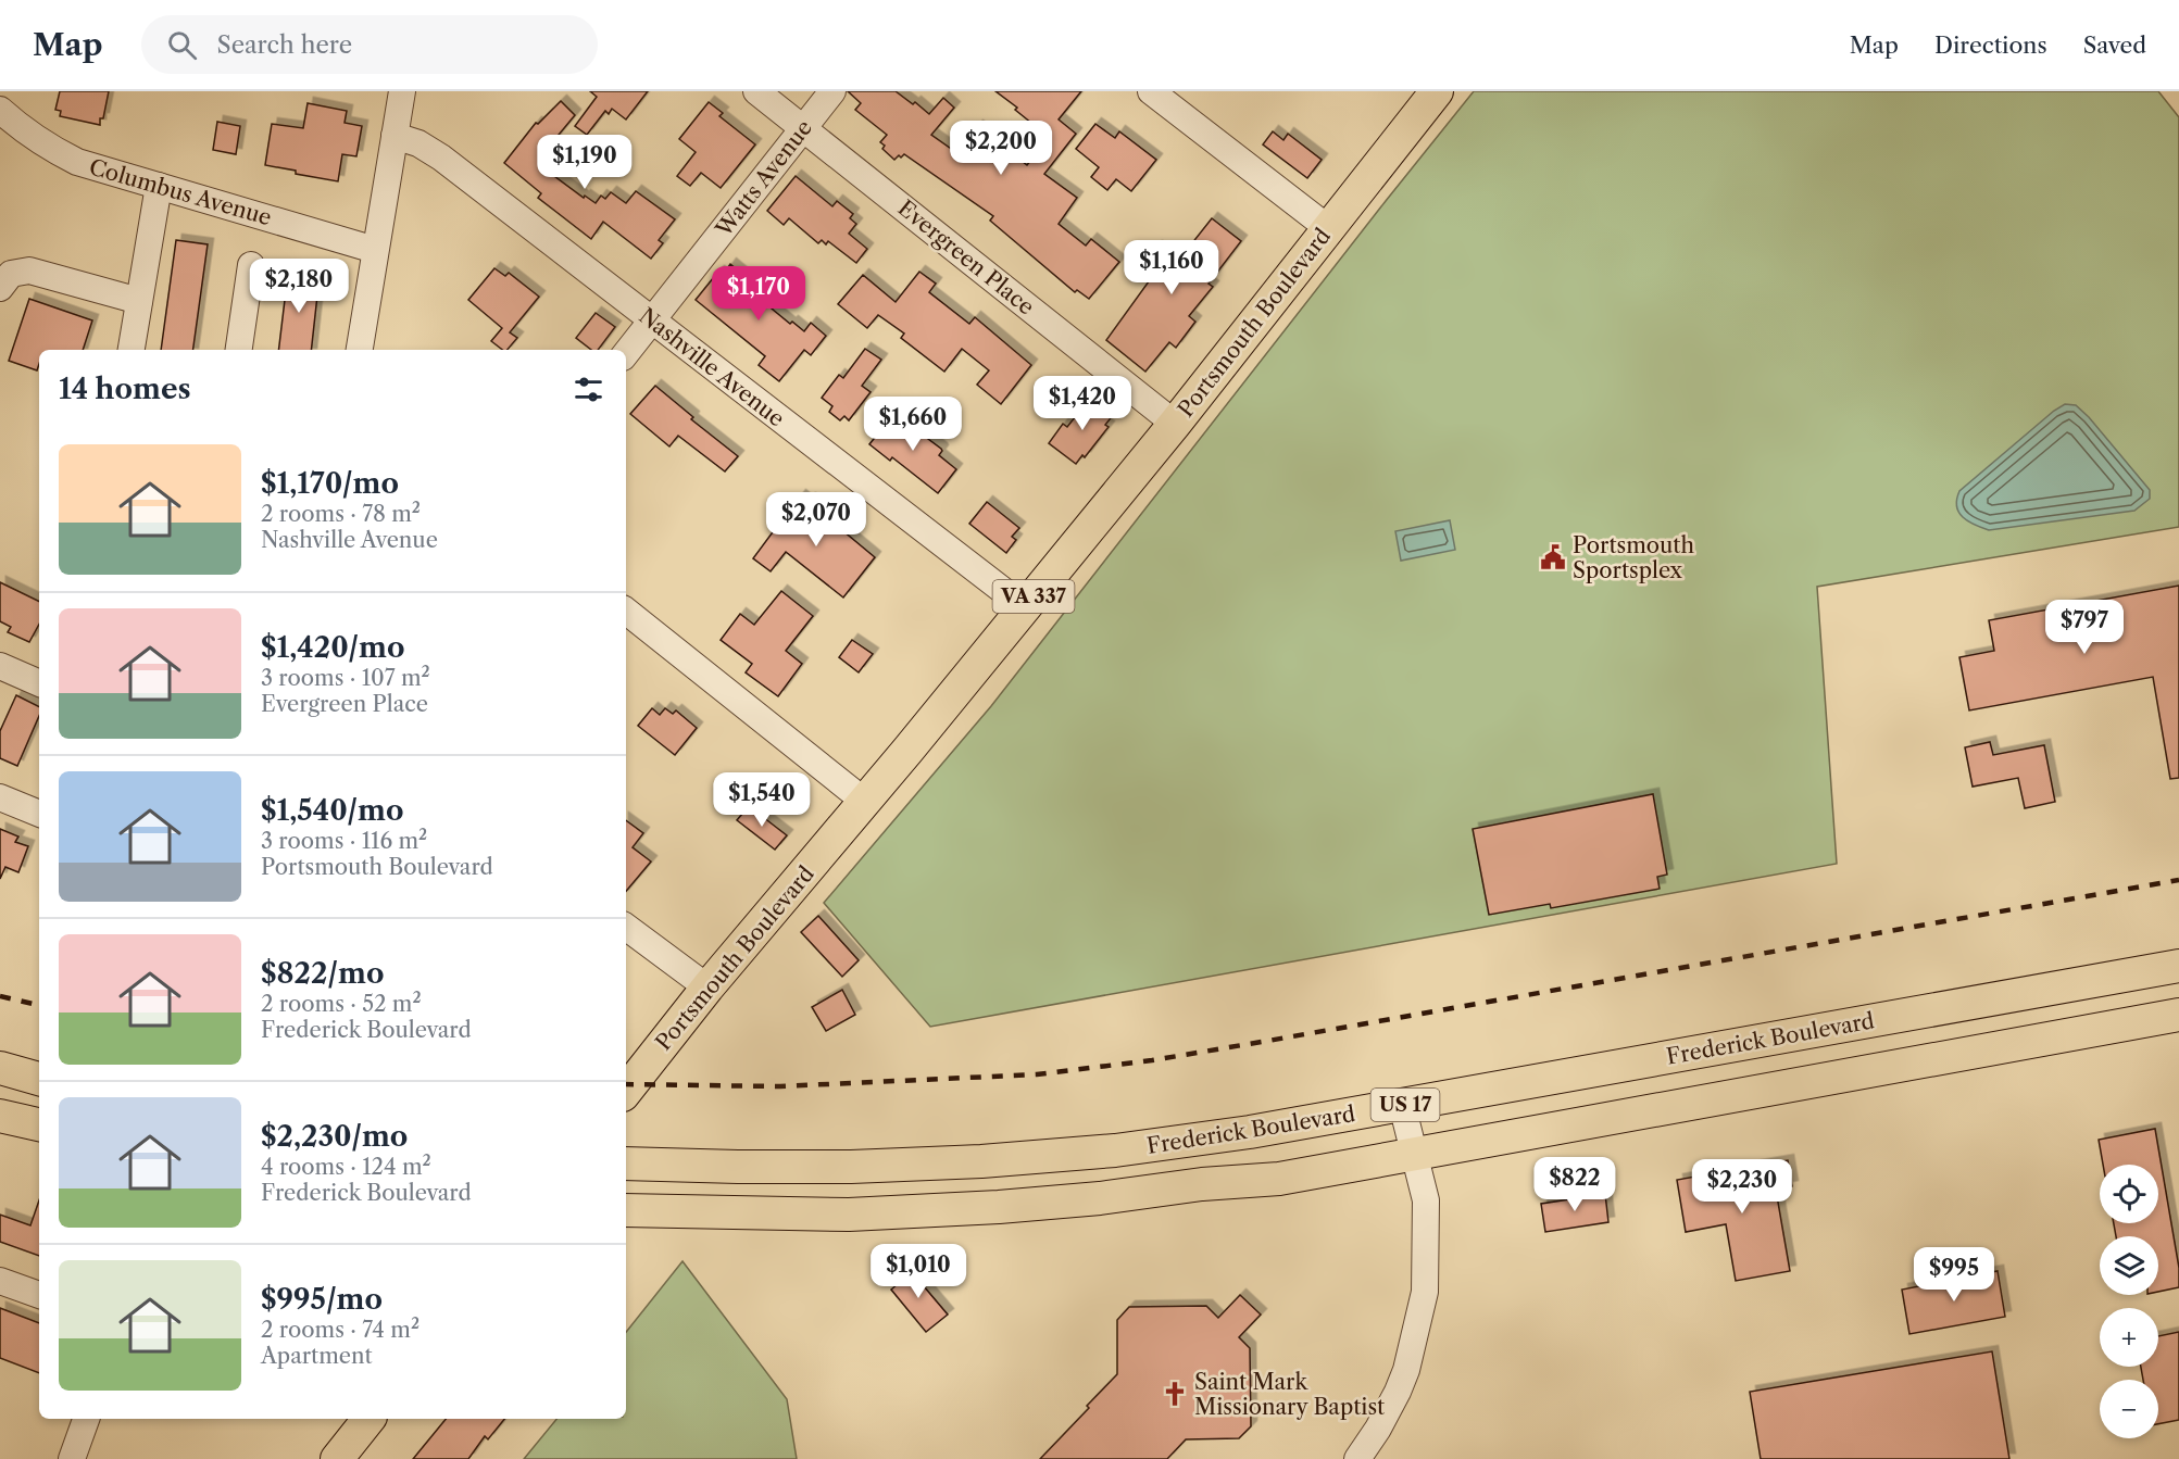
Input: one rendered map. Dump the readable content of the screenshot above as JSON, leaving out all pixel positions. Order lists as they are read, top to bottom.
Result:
{
  "streets": {
    "main road": [
      "Portsmouth Boulevard",
      "VA 337",
      "Frederick Boulevard",
      "US 17"
    ],
    "street": [
      "Watts Avenue",
      "Columbus Avenue",
      "Evergreen Place",
      "Nashville Avenue"
    ]
  },
  "crossings": [
    ["Watts Avenue", "Evergreen Place"],
    ["Watts Avenue", "Nashville Avenue"],
    ["Evergreen Place", "Portsmouth Boulevard"],
    ["Portsmouth Boulevard", "Nashville Avenue"]
  ],
  "places": {
    "public building": ["Portsmouth Sportsplex"],
    "church": ["Saint Mark Missionary Baptist"]
  },
  "page": {
    "header": "Map",
    "search": "Search here",
    "nav": ["Map", "Directions", "Saved"],
    "price": [
      "$2,200",
      "$1,190",
      "$1,160",
      "$2,180",
      "$1,170",
      "$1,420",
      "$1,660",
      "$2,070",
      "$797",
      "$1,540",
      "$822",
      "$2,230",
      "$1,010",
      "$995"
    ],
    "heading": "14 homes",
    "list": [
      {
        "name": "$1,170/mo",
        "note": "2 rooms · 78 m² · Nashville Avenue"
      },
      {
        "name": "$1,420/mo",
        "note": "3 rooms · 107 m² · Evergreen Place"
      },
      {
        "name": "$1,540/mo",
        "note": "3 rooms · 116 m² · Portsmouth Boulevard"
      },
      {
        "name": "$822/mo",
        "note": "2 rooms · 52 m² · Frederick Boulevard"
      },
      {
        "name": "$2,230/mo",
        "note": "4 rooms · 124 m² · Frederick Boulevard"
      },
      {
        "name": "$995/mo",
        "note": "2 rooms · 74 m² · Apartment"
      }
    ],
    "map_buttons": ["+", "−"]
  }
}
